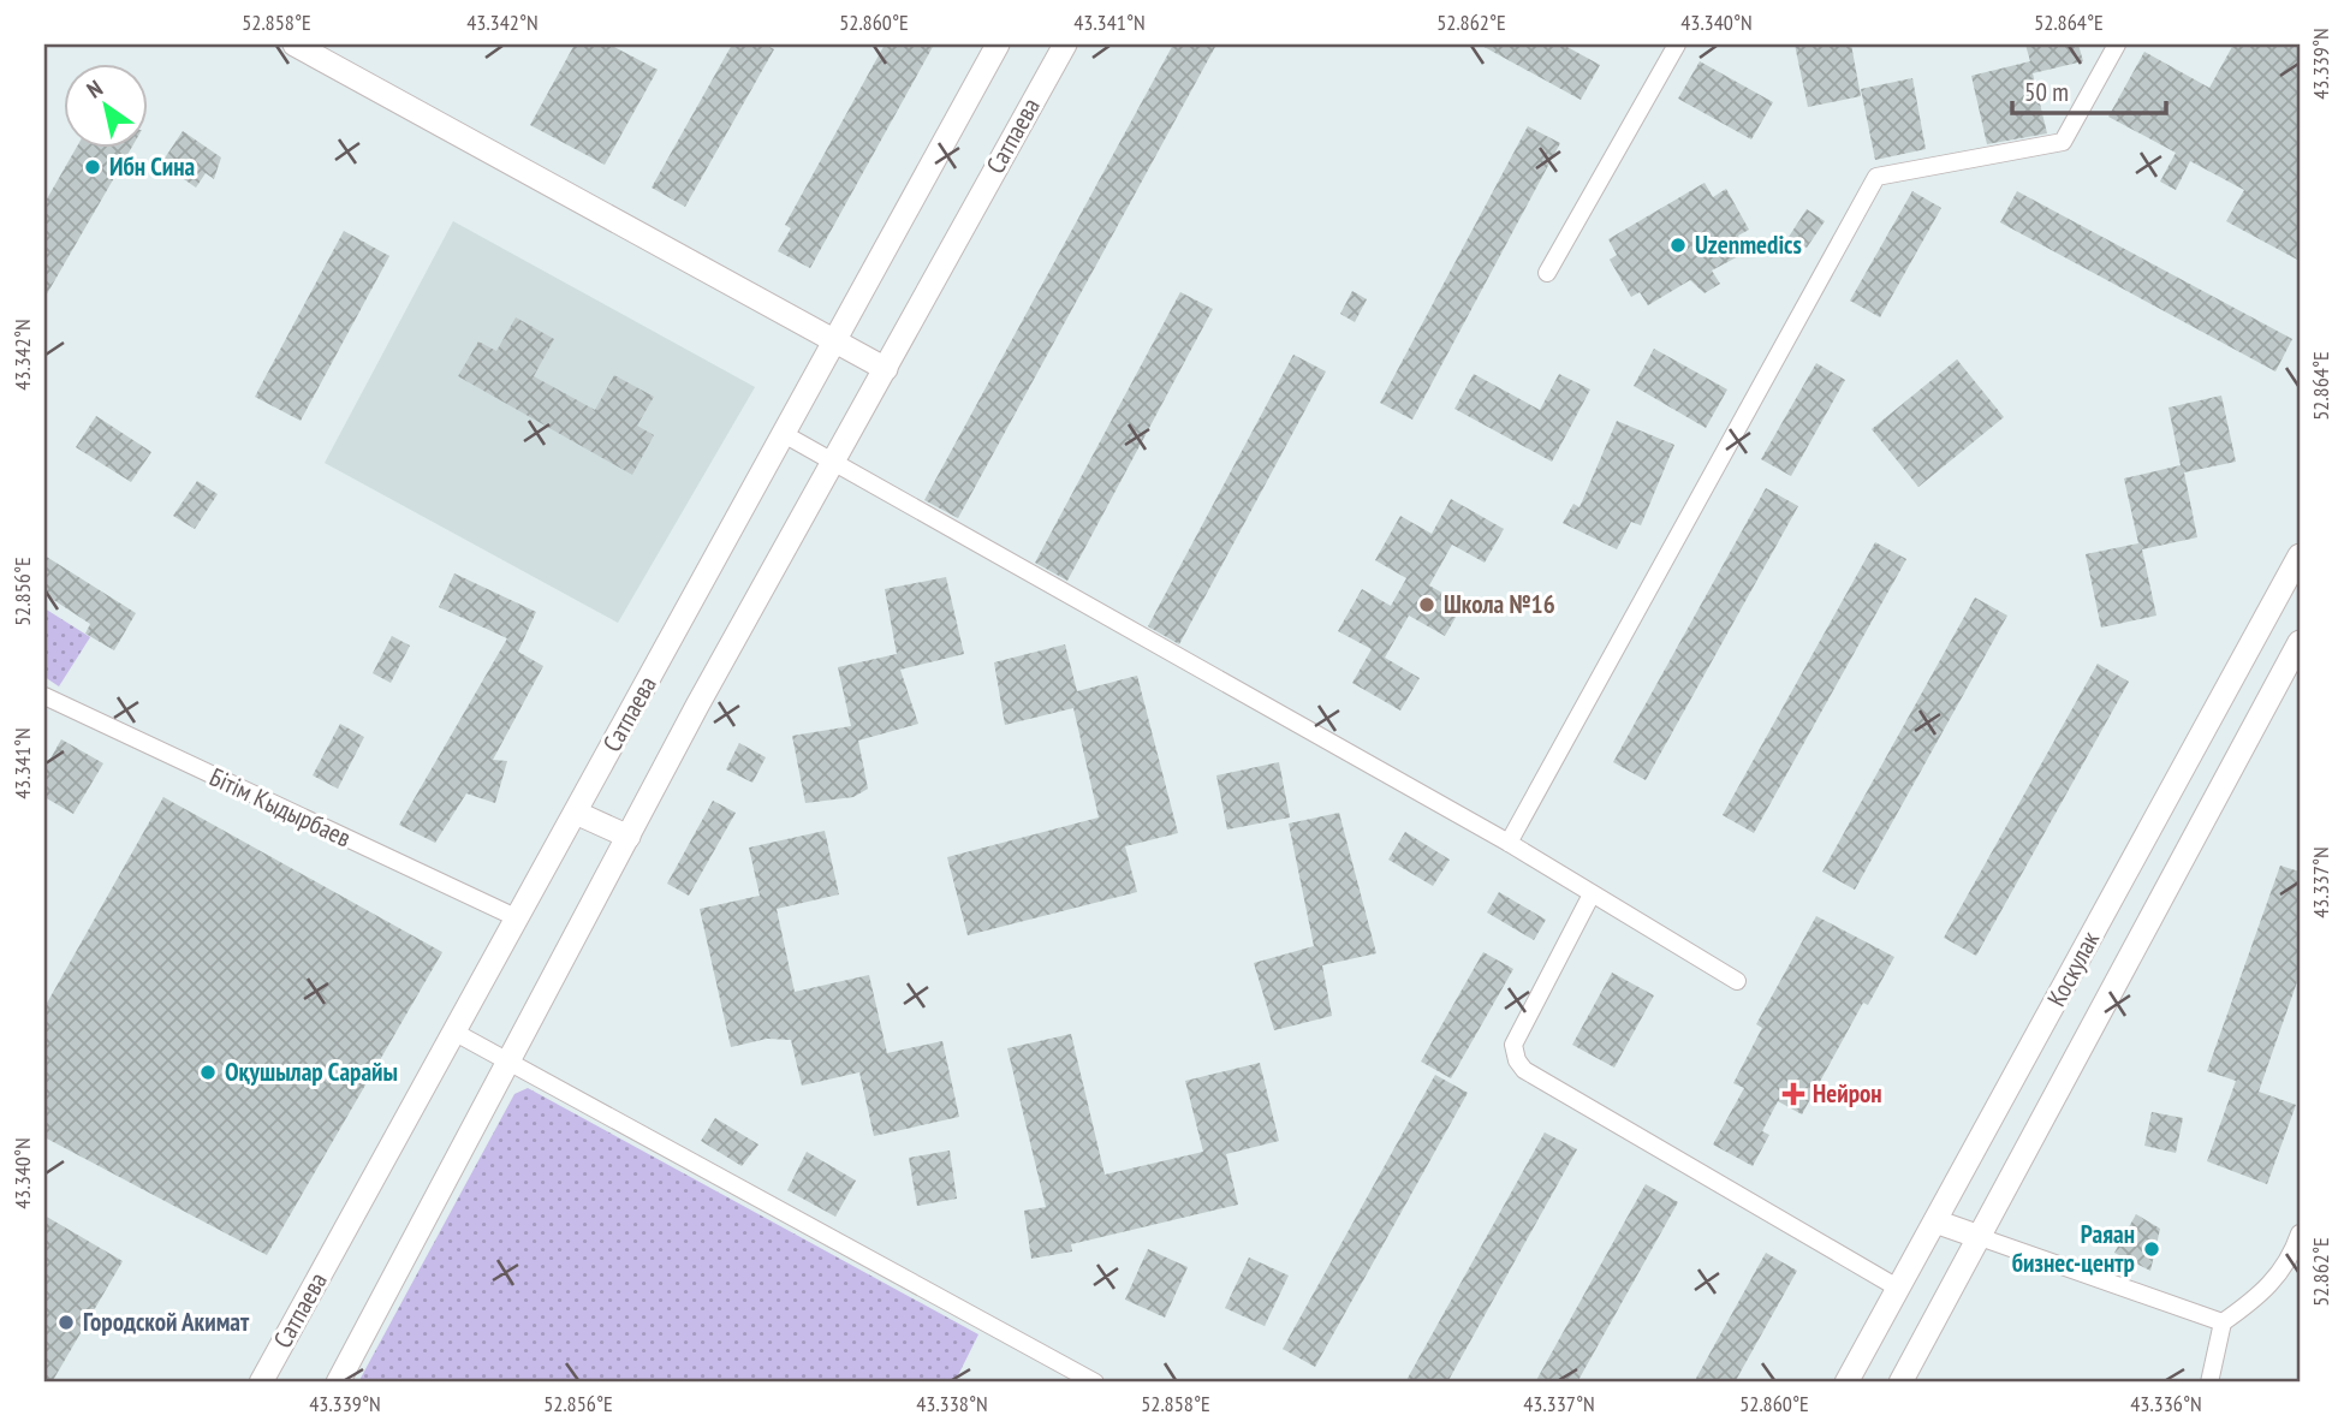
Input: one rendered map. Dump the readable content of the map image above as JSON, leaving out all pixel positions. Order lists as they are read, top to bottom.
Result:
{
  "streets": {
    "street": ["Сатпаева", "Бiтiм Кыдырбаев", "Коскулак"]
  },
  "crossings": [
    ["Сатпаева", "Бiтiм Кыдырбаев"]
  ],
  "places": {
    "other": [
      "Ибн Сина",
      "Uzenmedics",
      "Школа №16",
      "Оқушылар Сарайы",
      "Раяан бизнес-центр",
      "Городской Акимат"
    ],
    "health": ["Нейрон"]
  },
  "scale_bar": "50 m",
  "north": "top left",
  "coordinates": [
    "52.858°E",
    "43.342°N",
    "52.860°E",
    "43.341°N",
    "52.862°E",
    "43.340°N",
    "52.864°E",
    "43.339°N",
    "52.856°E",
    "43.337°N",
    "43.338°N",
    "43.336°N"
  ]
}
